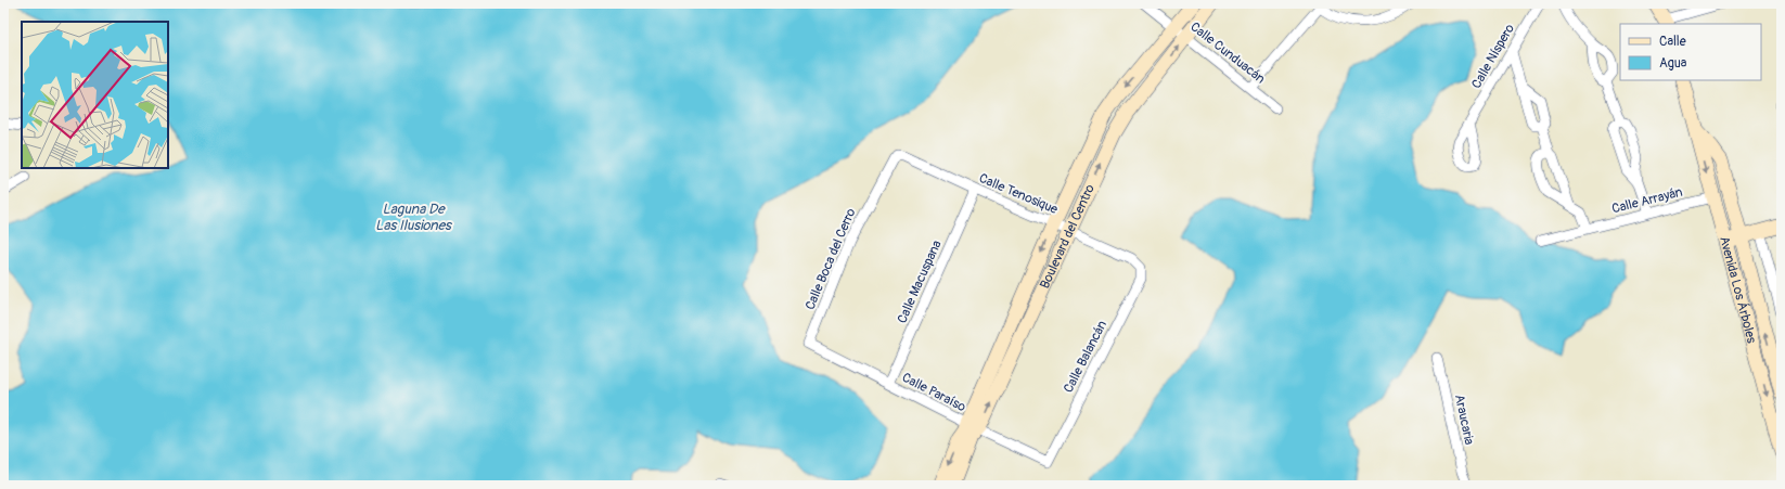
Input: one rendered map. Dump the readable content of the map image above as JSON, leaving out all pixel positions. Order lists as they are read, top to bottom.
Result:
{
  "streets": {
    "street": [
      "Calle Cunduacán",
      "Calle Níspero",
      "Calle Tenosique",
      "Calle Arrayán",
      "Boulevard del Centro",
      "Calle Boca del Cerro",
      "Calle Macuspana",
      "Avenida Los Árboles",
      "Calle Balancán",
      "Calle Paraíso",
      "Araucaria"
    ]
  },
  "crossings": [
    ["Calle Cunduacán", "Boulevard del Centro"],
    ["Calle Tenosique", "Boulevard del Centro"],
    ["Calle Tenosique", "Calle Boca del Cerro"],
    ["Calle Tenosique", "Calle Macuspana"],
    ["Calle Tenosique", "Calle Balancán"],
    ["Calle Arrayán", "Avenida Los Árboles"],
    ["Boulevard del Centro", "Calle Paraíso"],
    ["Calle Boca del Cerro", "Calle Paraíso"],
    ["Calle Macuspana", "Calle Paraíso"],
    ["Calle Balancán", "Calle Paraíso"]
  ],
  "water": ["Laguna De Las Ilusiones"],
  "legend": ["Calle", "Agua"]
}
